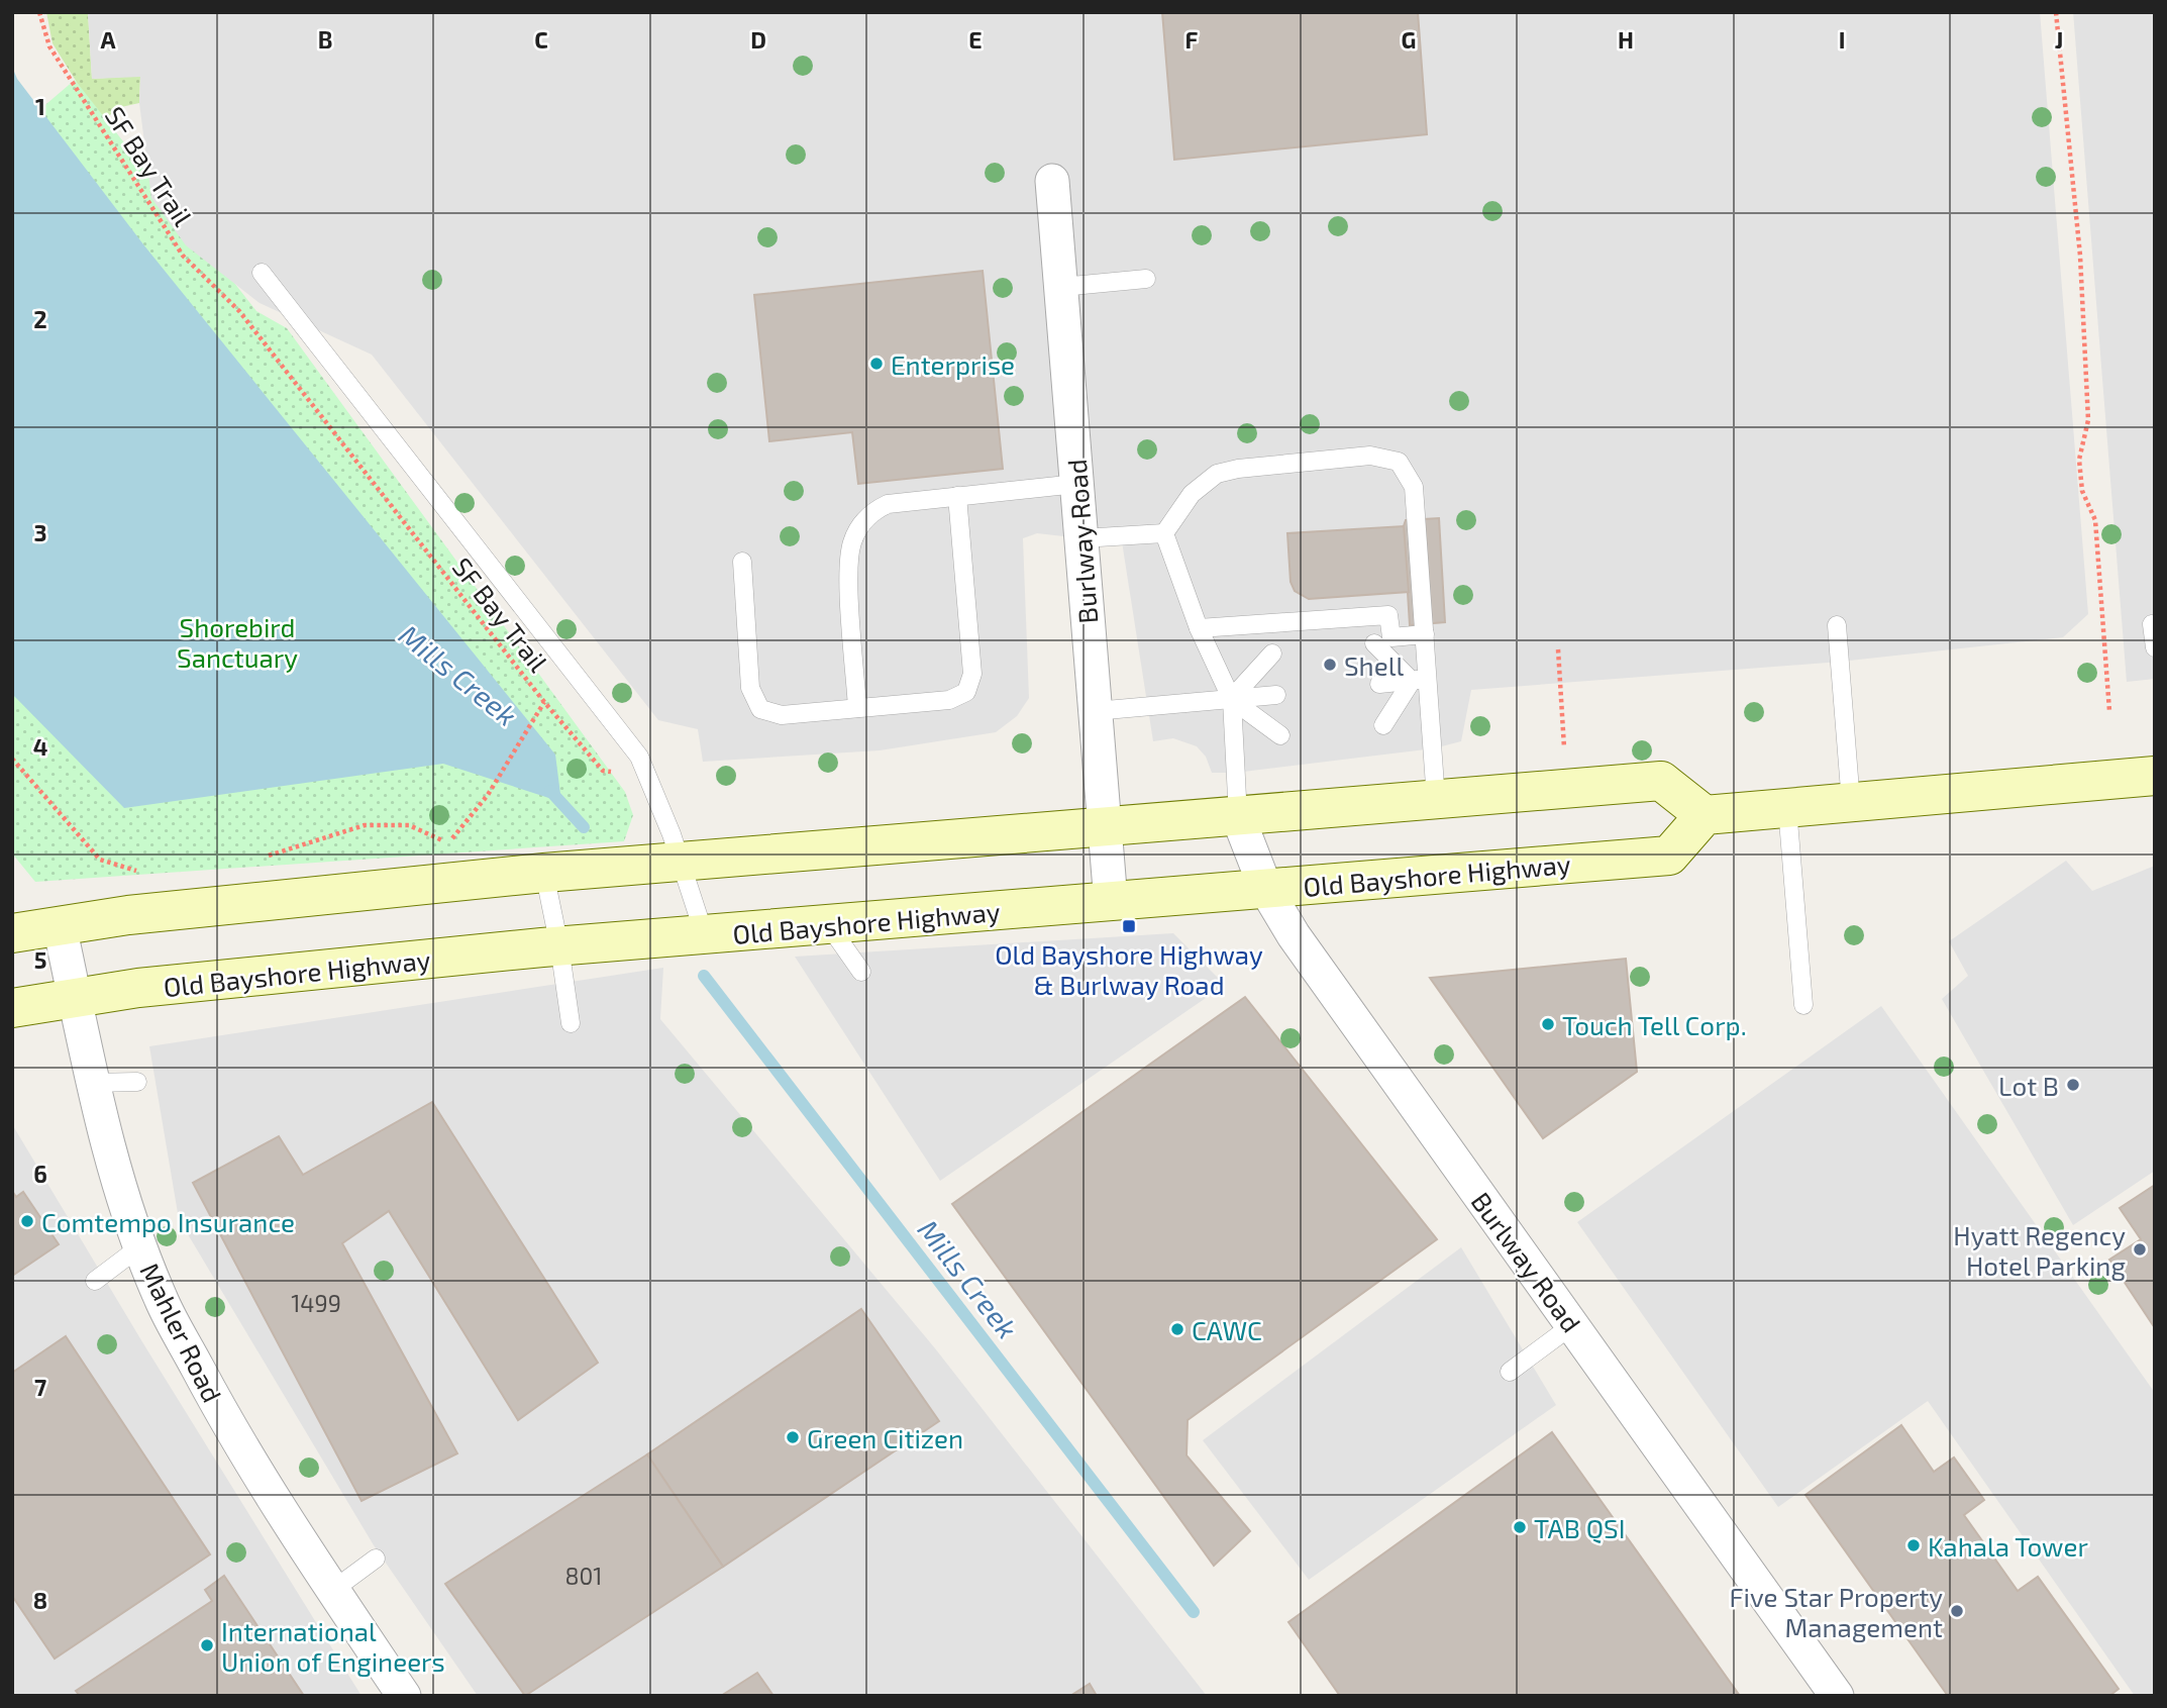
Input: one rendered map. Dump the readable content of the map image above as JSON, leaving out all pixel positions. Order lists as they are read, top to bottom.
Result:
{
  "streets": {
    "main road": ["Old Bayshore Highway"],
    "street": ["Burlway Road", "Mahler Road"],
    "path": ["SF Bay Trail"]
  },
  "crossings": [
    ["Burlway Road", "Old Bayshore Highway"],
    ["Old Bayshore Highway", "Mahler Road"]
  ],
  "water": ["Mills Creek"],
  "parks": ["Shorebird Sanctuary"],
  "places": {
    "other": [
      "Enterprise",
      "Shell",
      "Touch Tell Corp.",
      "Lot B",
      "Comtempo Insurance",
      "Hyatt Regency Hotel Parking",
      "CAWC",
      "Green Citizen",
      "TAB QSI",
      "Kahala Tower",
      "Five Star Property Management",
      "International Union of Engineers"
    ],
    "transit": ["Old Bayshore Highway & Burlway Road"]
  },
  "house_numbers": ["1499", "801"],
  "grid": {
    "columns": [
      "A",
      "B",
      "C",
      "D",
      "E",
      "F",
      "G",
      "H",
      "I",
      "J"
    ],
    "rows": [
      "1",
      "2",
      "3",
      "4",
      "5",
      "6",
      "7",
      "8"
    ]
  }
}
